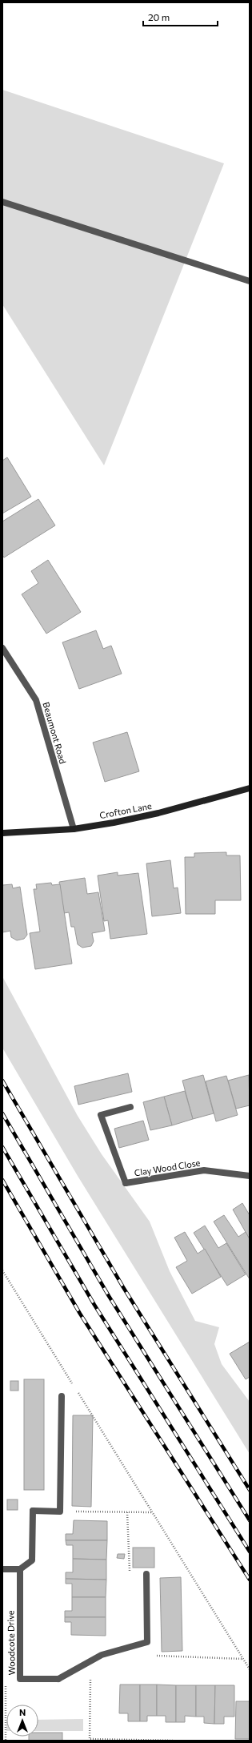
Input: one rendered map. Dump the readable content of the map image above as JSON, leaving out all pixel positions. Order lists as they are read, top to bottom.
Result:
{
  "streets": {
    "street": [
      "Beaumont Road",
      "Crofton Lane",
      "Clay Wood Close",
      "Woodcote Drive"
    ]
  },
  "crossings": [
    ["Beaumont Road", "Crofton Lane"]
  ],
  "scale_bar": "20 m",
  "north": "top"
}
